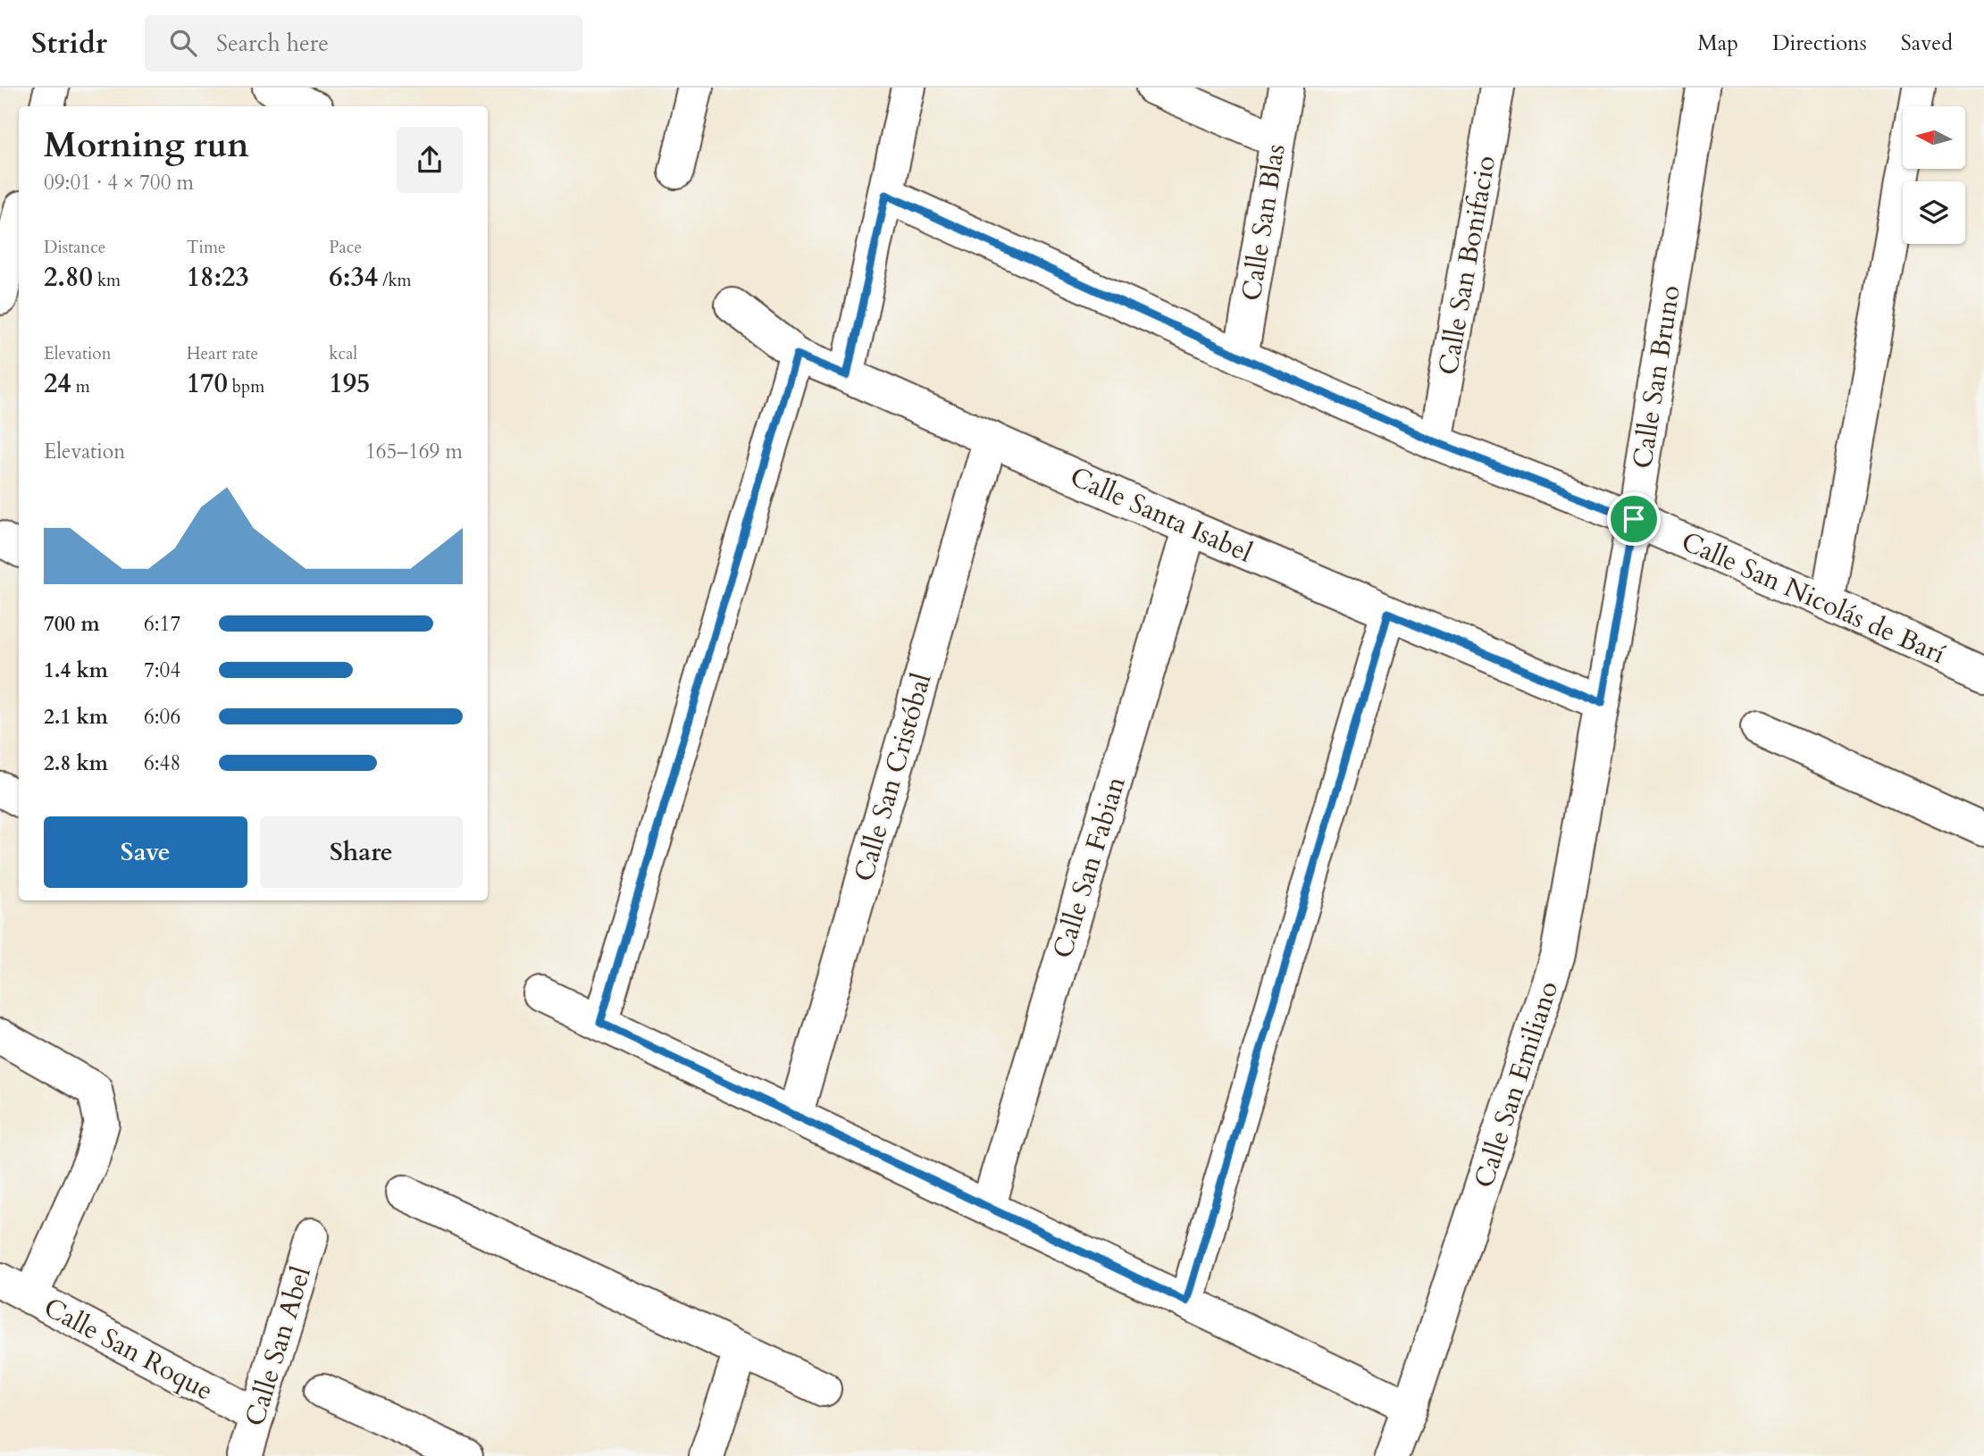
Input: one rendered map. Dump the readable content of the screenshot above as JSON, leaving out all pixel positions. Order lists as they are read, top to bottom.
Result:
{
  "streets": {
    "street": [
      "Calle San Blas",
      "Calle San Bonifacio",
      "Calle San Bruno",
      "Calle Santa Isabel",
      "Calle San Nicolás de Barí",
      "Calle San Cristóbal",
      "Calle San Fabian",
      "Calle San Emiliano",
      "Calle San Abel",
      "Calle San Roque"
    ]
  },
  "crossings": [
    ["Calle San Blas", "Calle San Nicolás de Barí"],
    ["Calle San Bonifacio", "Calle San Nicolás de Barí"],
    ["Calle San Bruno", "Calle Santa Isabel"],
    ["Calle San Bruno", "Calle San Nicolás de Barí"],
    ["Calle San Bruno", "Calle San Emiliano"],
    ["Calle Santa Isabel", "Calle San Cristóbal"],
    ["Calle Santa Isabel", "Calle San Fabian"],
    ["Calle Santa Isabel", "Calle San Emiliano"],
    ["Calle San Abel", "Calle San Roque"]
  ],
  "north": "left",
  "page": {
    "header": "Stridr",
    "search": "Search here",
    "nav": ["Map", "Directions", "Saved"],
    "heading": ["Morning run", "09:01 · 4 × 700 m"],
    "stats": [
      ["Distance", "2.80 km"],
      ["Time", "18:23"],
      ["Pace", "6:34 /km"],
      ["Elevation", "24 m"],
      ["Heart rate", "170 bpm"],
      ["kcal", "195"]
    ],
    "chart": ["Elevation", "165–169 m"],
    "list": [
      {
        "name": "700 m",
        "note": "6:17"
      },
      {
        "name": "1.4 km",
        "note": "7:04"
      },
      {
        "name": "2.1 km",
        "note": "6:06"
      },
      {
        "name": "2.8 km",
        "note": "6:48"
      }
    ],
    "buttons": ["Save", "Share"]
  }
}
